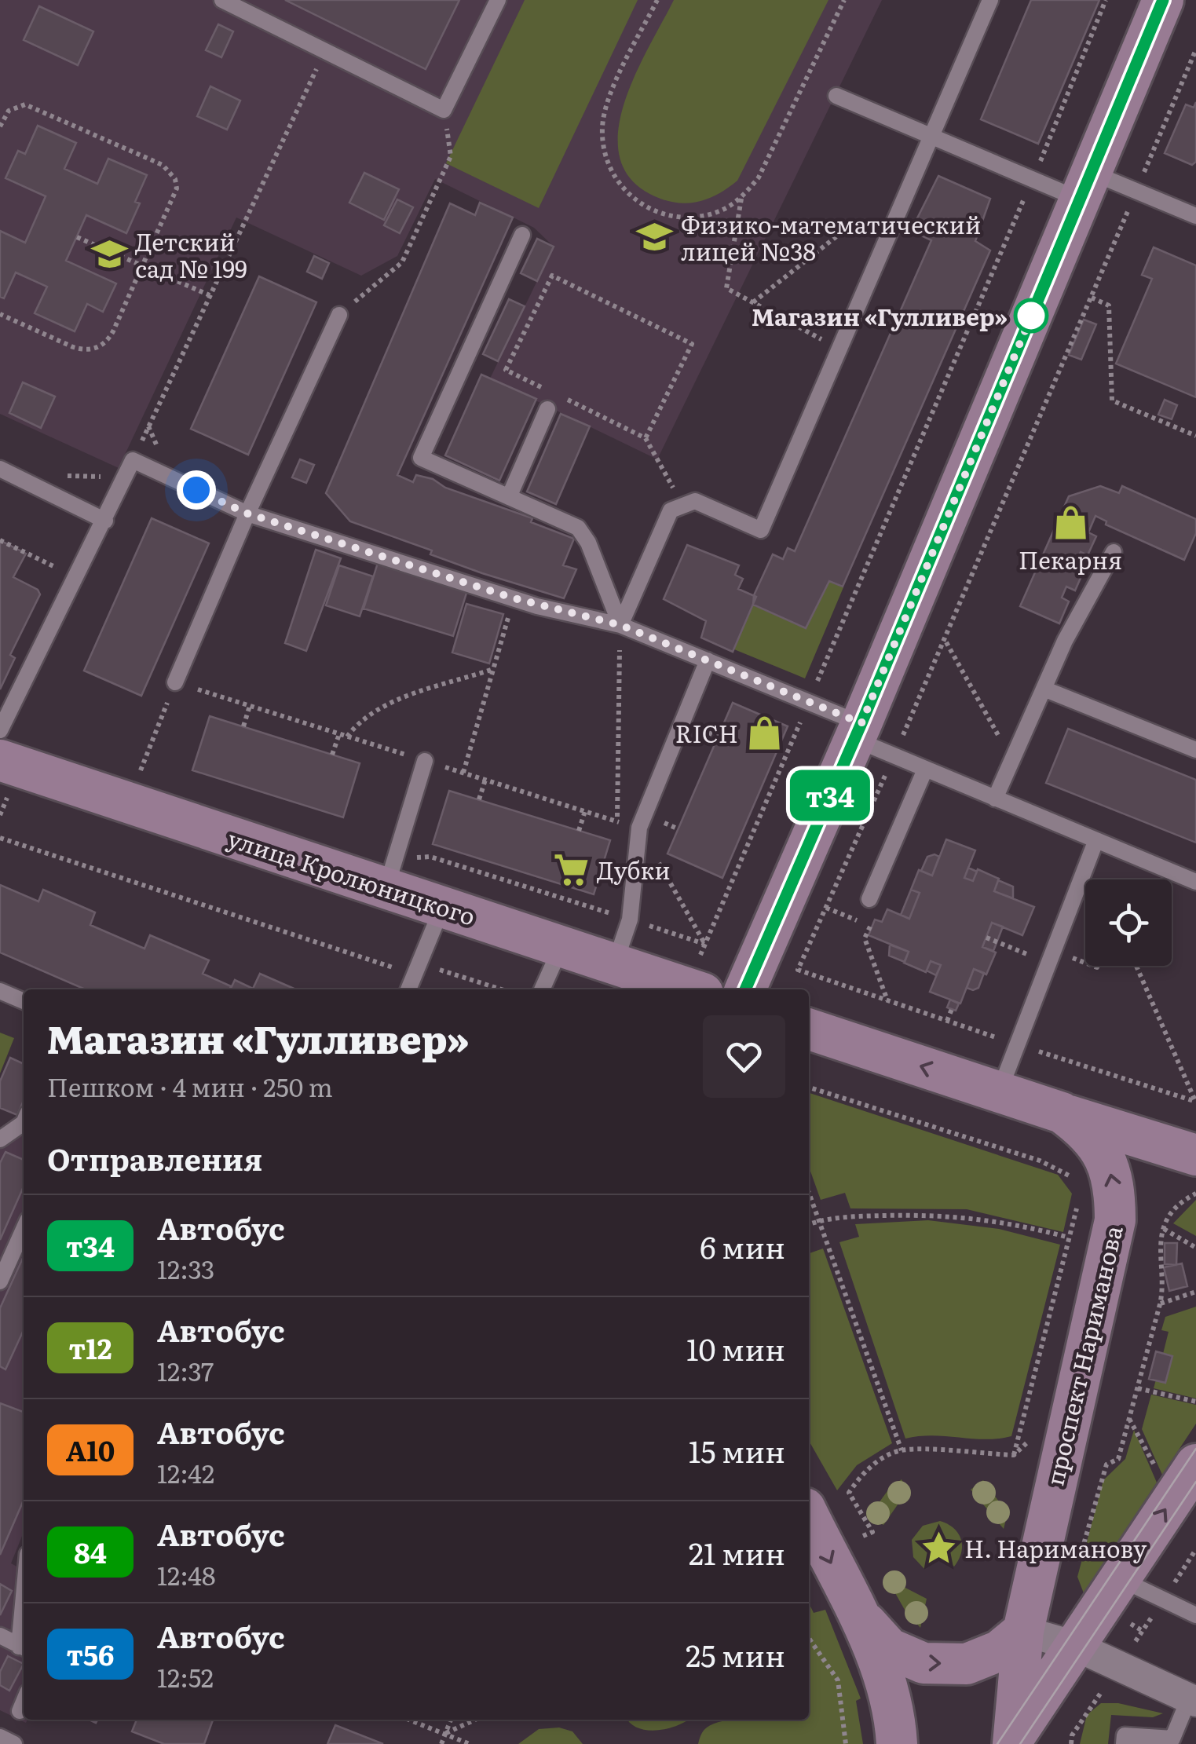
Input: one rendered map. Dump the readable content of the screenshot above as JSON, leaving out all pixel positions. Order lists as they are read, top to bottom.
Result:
{
  "streets": {
    "main road": ["улица Кролюницкого", "проспект Нариманова"]
  },
  "one_way": ["проспект Нариманова"],
  "places": {
    "school or university": ["Физико-математический лицей №38", "Детский сад № 199"],
    "other": ["Магазин «Гулливер»"],
    "shop": ["Пекарня", "RICH"],
    "supermarket": ["Дубки"],
    "place": ["Н. Нариманову"]
  },
  "lines": ["bus line т34"],
  "page": {
    "on_map": "т34",
    "heading": [
      ["Магазин «Гулливер»", "Пешком · 4 мин · 250 m"],
      "Отправления"
    ],
    "list": [
      {
        "mark": "т34",
        "name": "Автобус",
        "note": "12:33",
        "value": "6 мин"
      },
      {
        "mark": "т12",
        "name": "Автобус",
        "note": "12:37",
        "value": "10 мин"
      },
      {
        "mark": "А10",
        "name": "Автобус",
        "note": "12:42",
        "value": "15 мин"
      },
      {
        "mark": "84",
        "name": "Автобус",
        "note": "12:48",
        "value": "21 мин"
      },
      {
        "mark": "т56",
        "name": "Автобус",
        "note": "12:52",
        "value": "25 мин"
      }
    ]
  }
}
